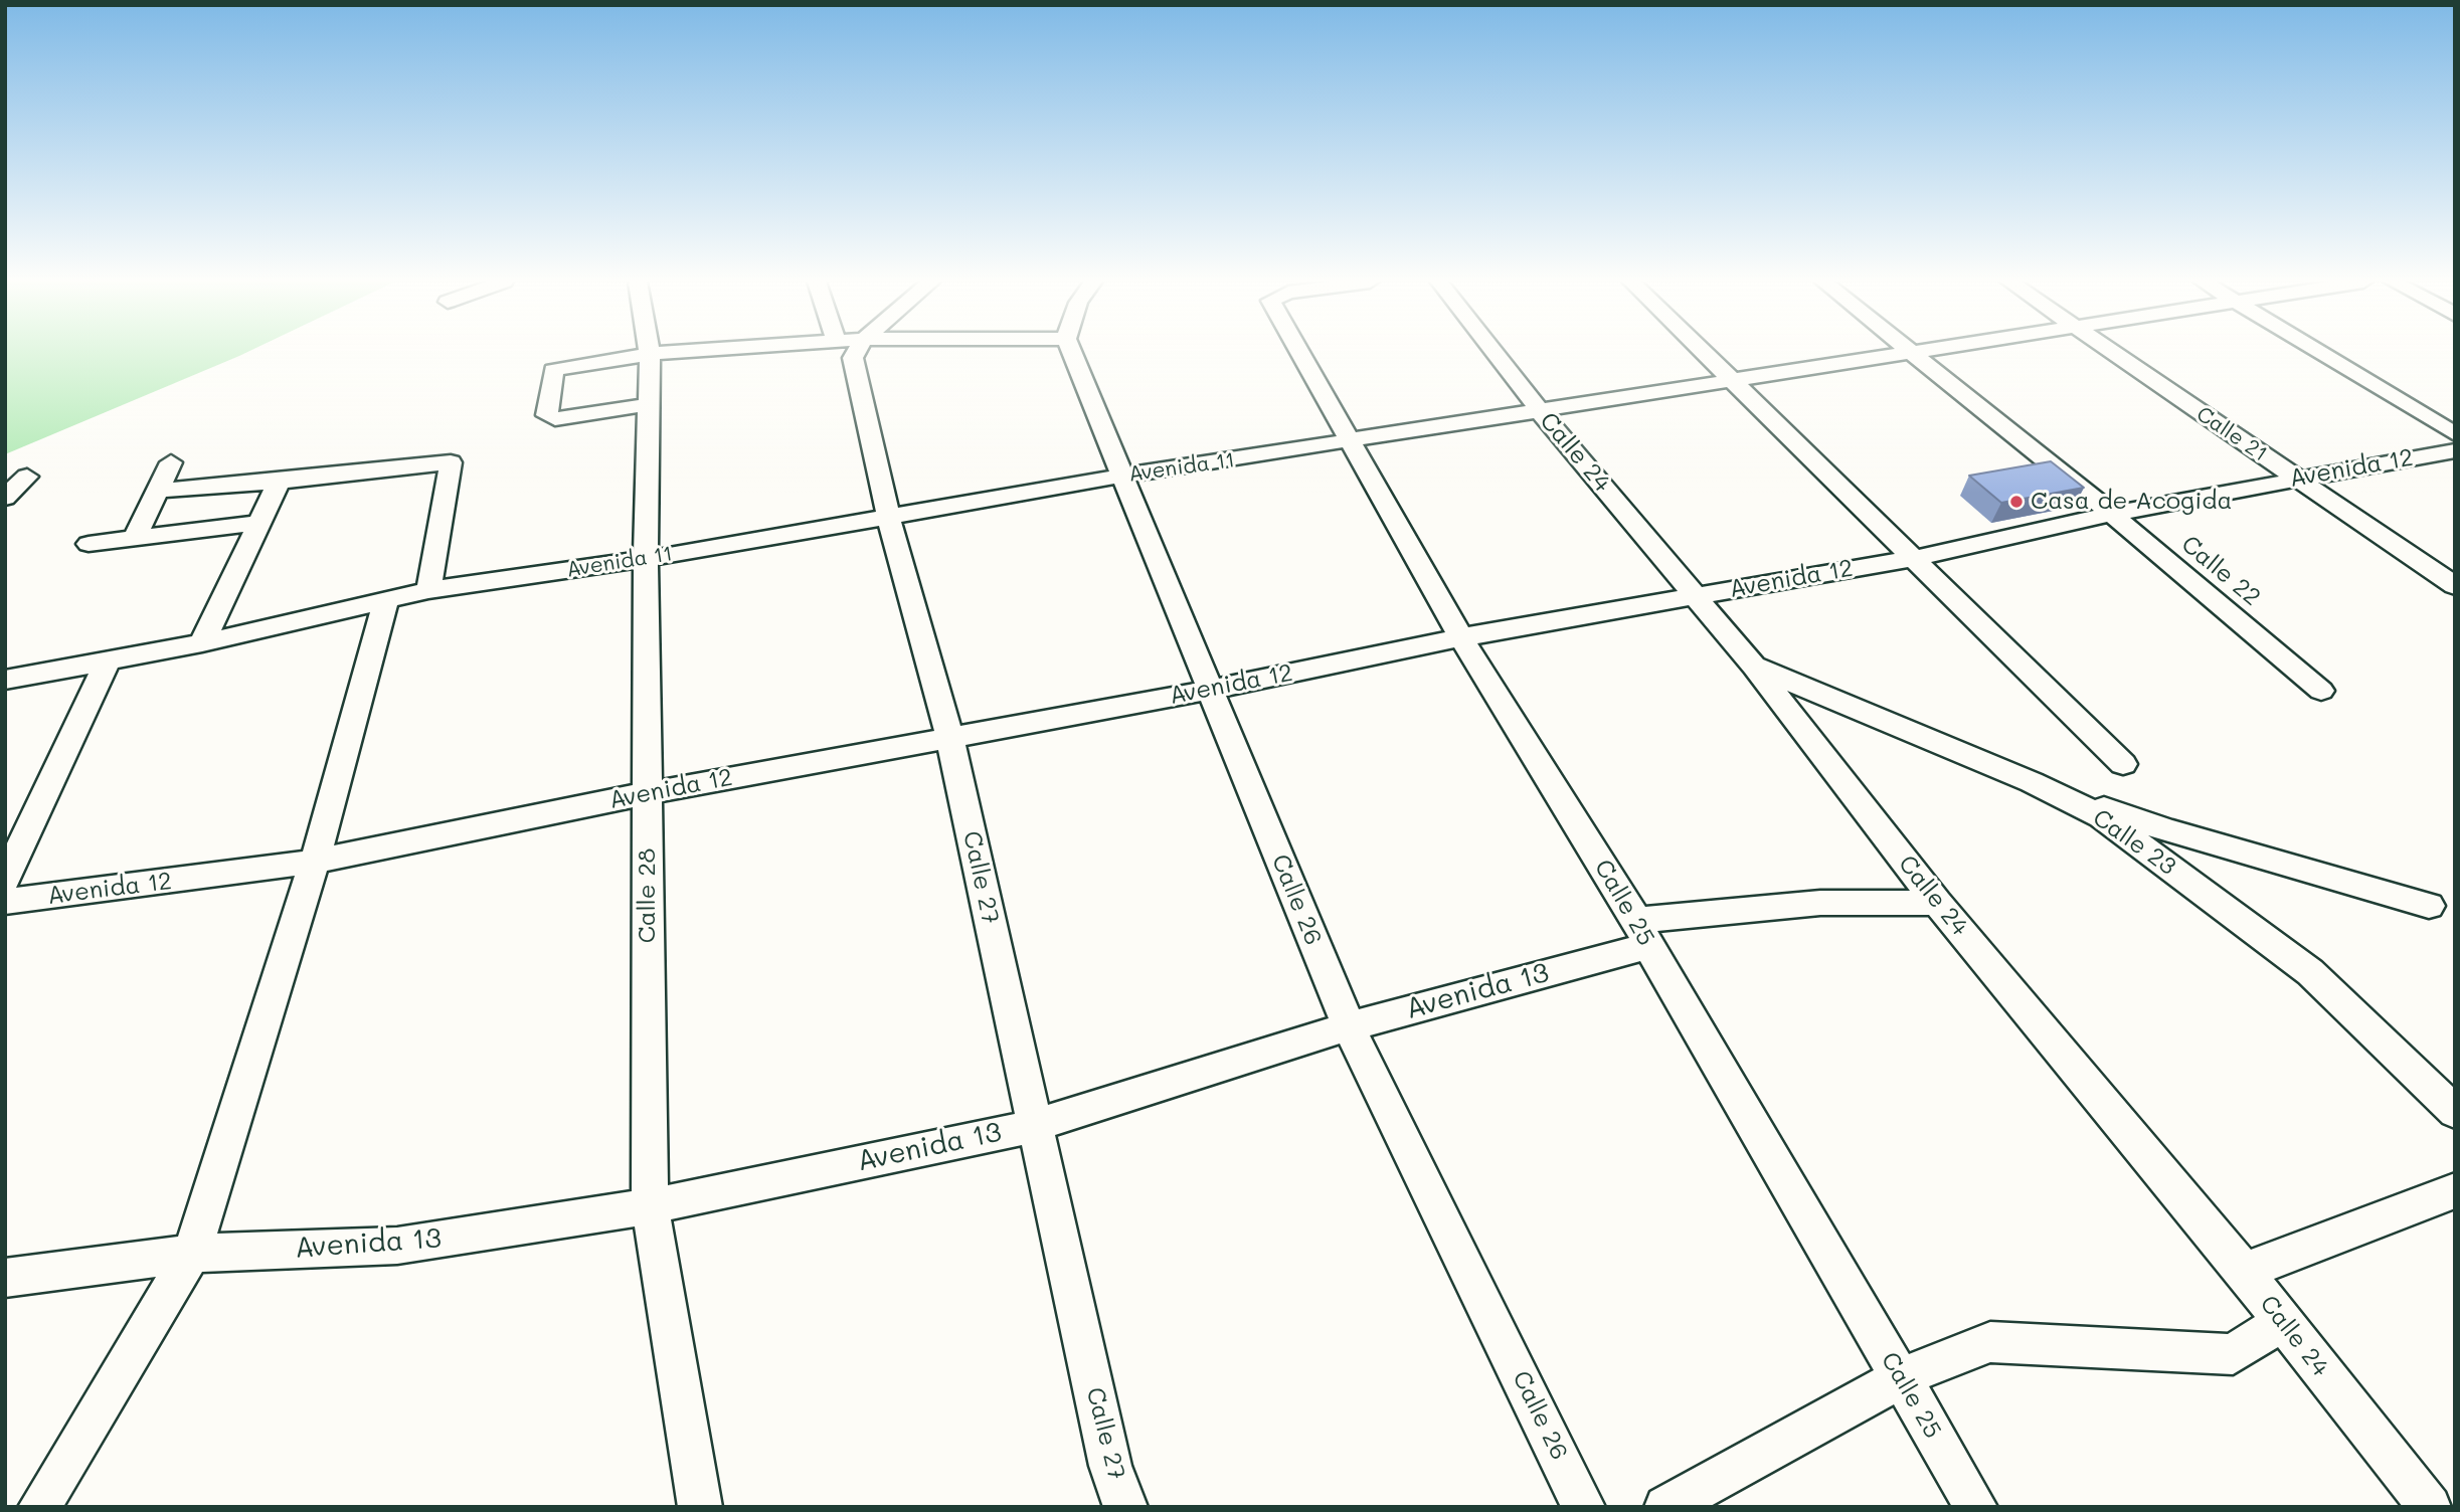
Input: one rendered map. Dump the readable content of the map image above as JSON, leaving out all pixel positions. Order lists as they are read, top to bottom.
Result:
{
  "streets": {
    "street": [
      "Calle 21",
      "Calle 24",
      "Avenida 11",
      "Avenida 12",
      "Calle 22",
      "Calle 23",
      "Calle 27",
      "Calle 28",
      "Calle 26",
      "Calle 25",
      "Avenida 13"
    ]
  },
  "crossings": [
    ["Calle 21", "Avenida 12"],
    ["Calle 24", "Avenida 11"],
    ["Calle 24", "Avenida 12"],
    ["Calle 24", "Calle 23"],
    ["Calle 24", "Avenida 13"],
    ["Avenida 11", "Calle 27"],
    ["Avenida 11", "Calle 28"],
    ["Avenida 11", "Calle 26"],
    ["Avenida 11", "Calle 25"],
    ["Avenida 12", "Calle 22"],
    ["Avenida 12", "Calle 27"],
    ["Avenida 12", "Calle 28"],
    ["Avenida 12", "Calle 26"],
    ["Avenida 12", "Calle 25"],
    ["Calle 27", "Avenida 13"],
    ["Calle 28", "Avenida 13"],
    ["Calle 26", "Avenida 13"],
    ["Calle 25", "Avenida 13"]
  ],
  "places": ["Casa de Acogida"]
}
